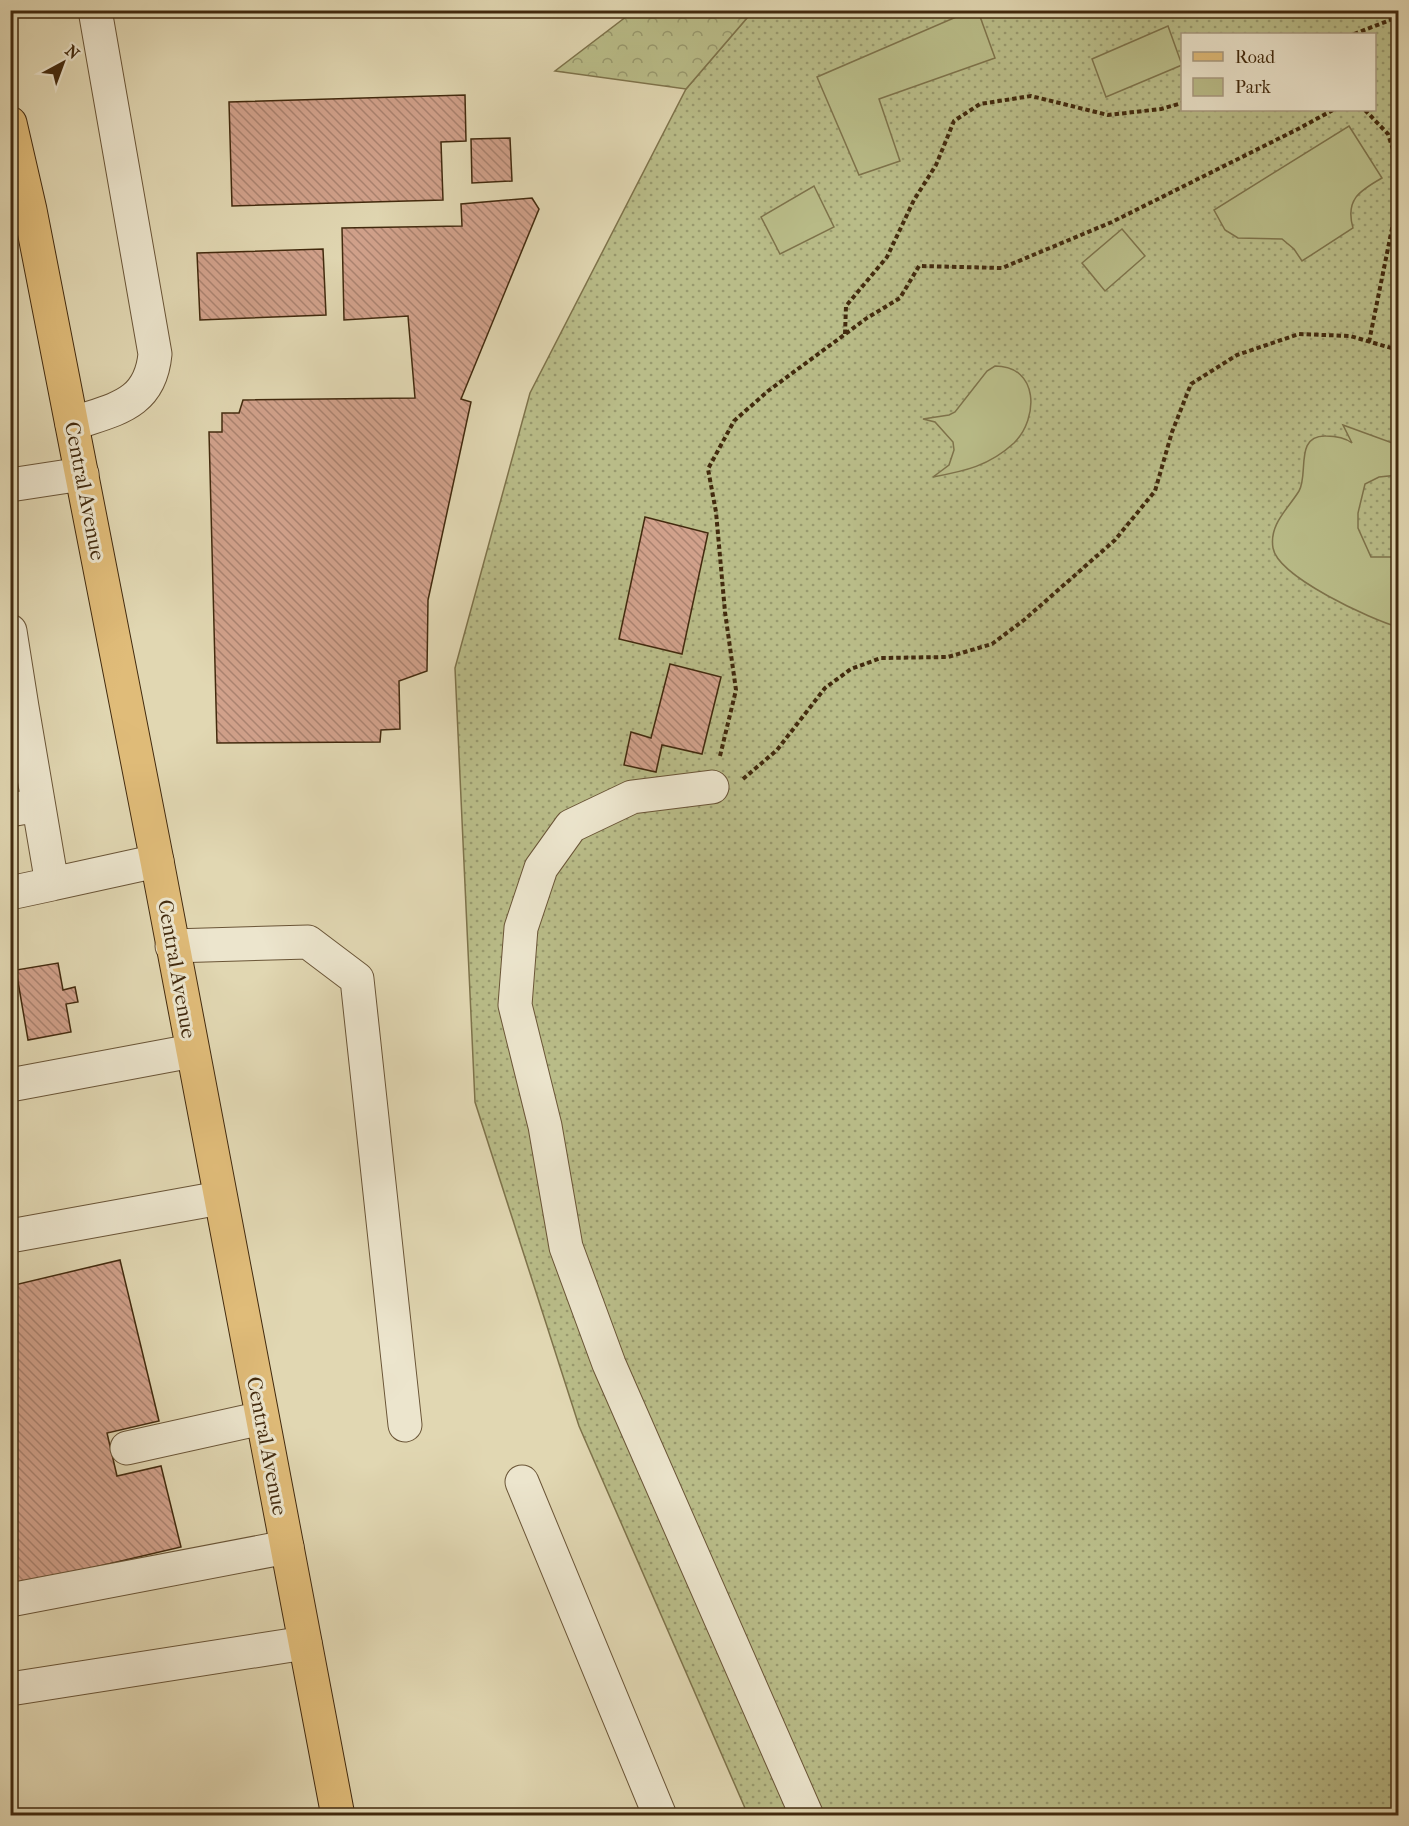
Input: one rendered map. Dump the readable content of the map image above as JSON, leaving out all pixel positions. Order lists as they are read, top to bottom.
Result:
{
  "streets": {
    "main road": ["Central Avenue"]
  },
  "legend": ["Road", "Park"],
  "north": "top right"
}
